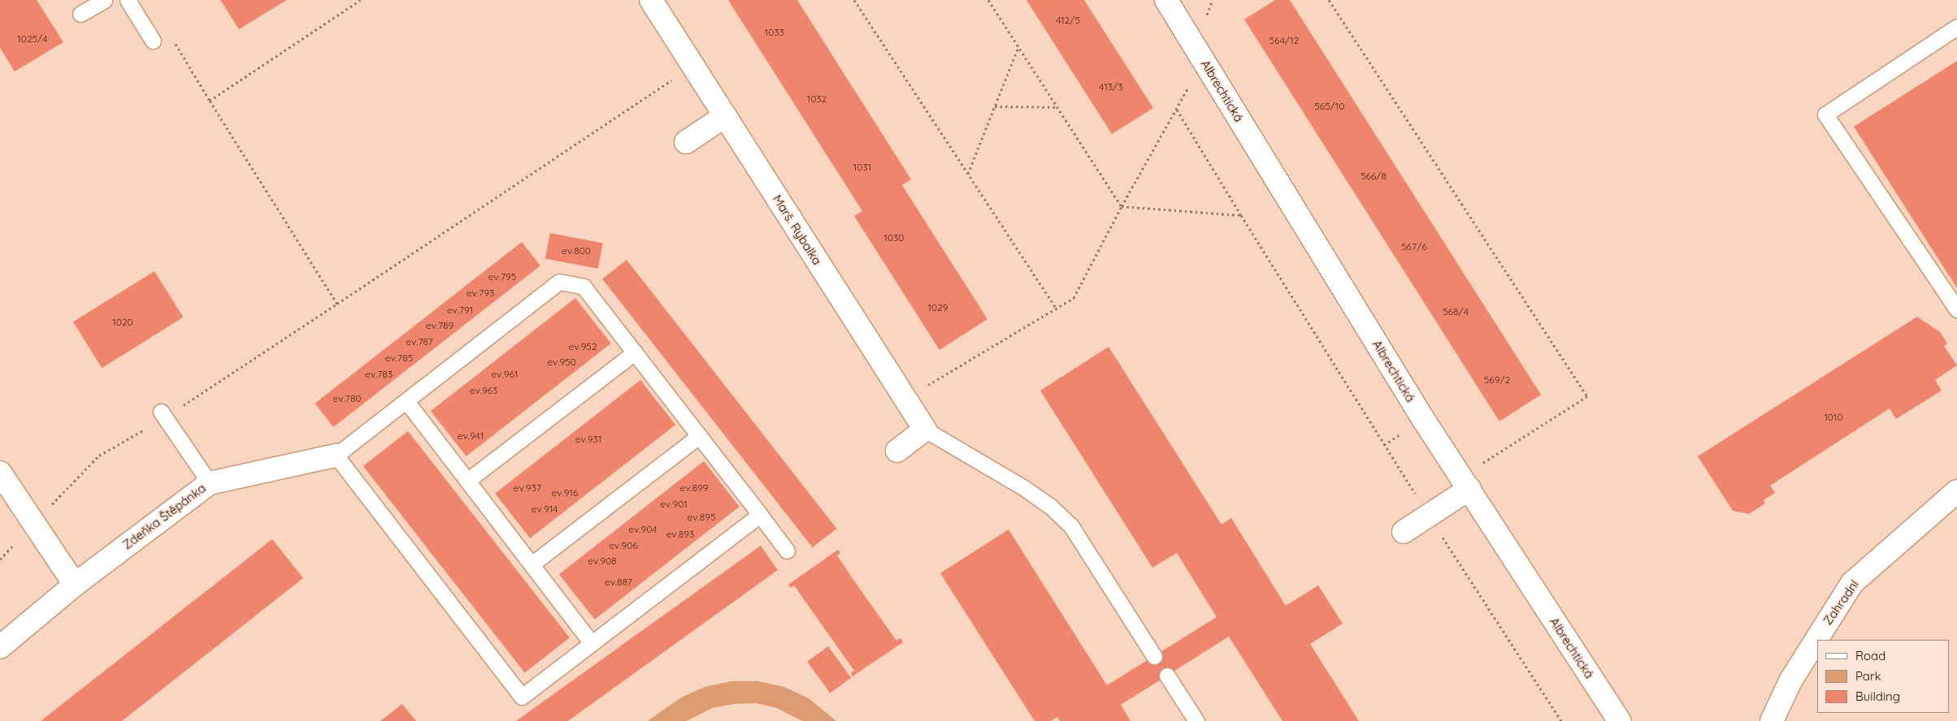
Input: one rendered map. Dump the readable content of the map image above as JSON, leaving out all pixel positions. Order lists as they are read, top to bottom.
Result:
{
  "streets": {
    "street": [
      "Albrechtická",
      "Marš. Rybalka",
      "Zdeňka Štěpánka",
      "Zahradní"
    ]
  },
  "house_numbers": [
    "412/5",
    "1033",
    "1025/4",
    "564/12",
    "413/3",
    "1032",
    "565/10",
    "1031",
    "566/8",
    "1030",
    "567/6",
    "ev.800",
    "ev.795",
    "ev.793",
    "1029",
    "ev.791",
    "568/4",
    "1020",
    "ev.789",
    "ev.787",
    "ev.952",
    "ev.785",
    "ev.950",
    "ev.783",
    "ev.961",
    "569/2",
    "ev.963",
    "ev.780",
    "1010",
    "ev.941",
    "ev.931",
    "ev.937",
    "ev.899",
    "ev.916",
    "ev.901",
    "ev.914",
    "ev.895",
    "ev.904",
    "ev.893",
    "ev.906",
    "ev.908",
    "ev.887"
  ],
  "legend": ["Road", "Park", "Building"]
}
